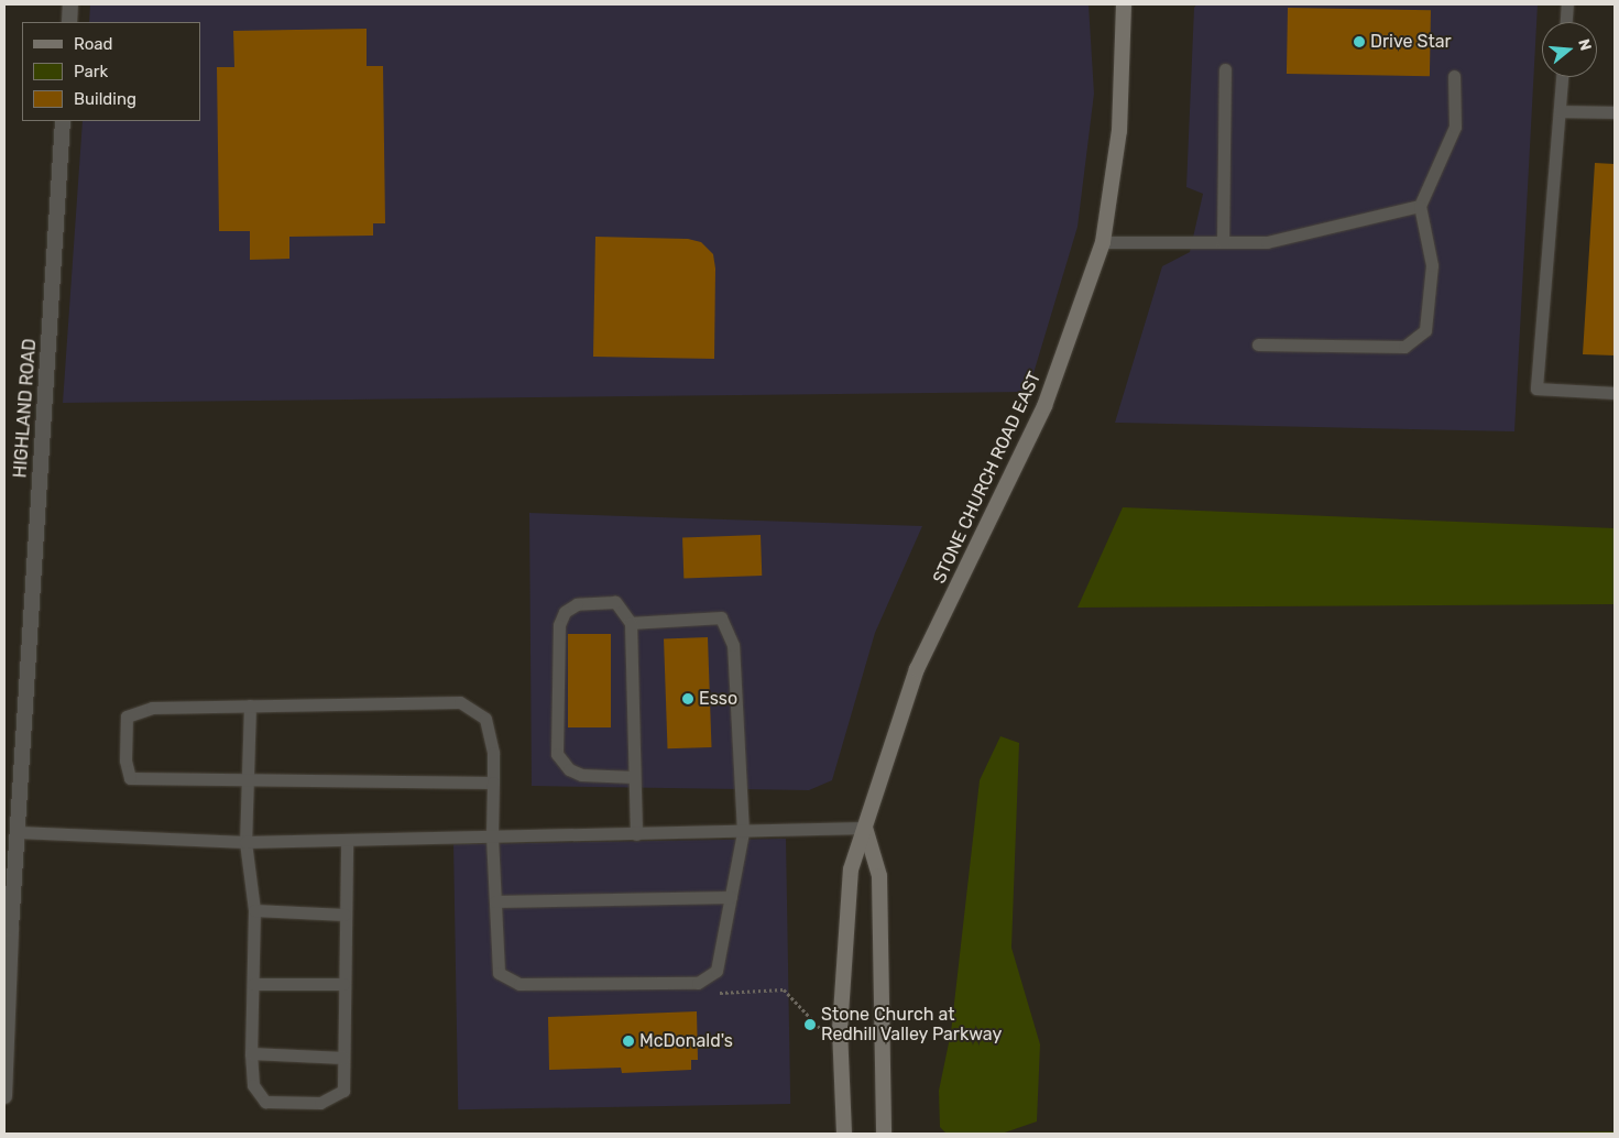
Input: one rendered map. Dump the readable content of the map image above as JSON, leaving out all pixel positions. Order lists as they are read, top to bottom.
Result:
{
  "streets": {
    "main road": ["STONE CHURCH ROAD EAST"],
    "street": ["HIGHLAND ROAD"]
  },
  "places": [
    "Drive Star",
    "Esso",
    "Stone Church at Redhill Valley Parkway",
    "McDonald's"
  ],
  "legend": ["Road", "Park", "Building"],
  "north": "right"
}
